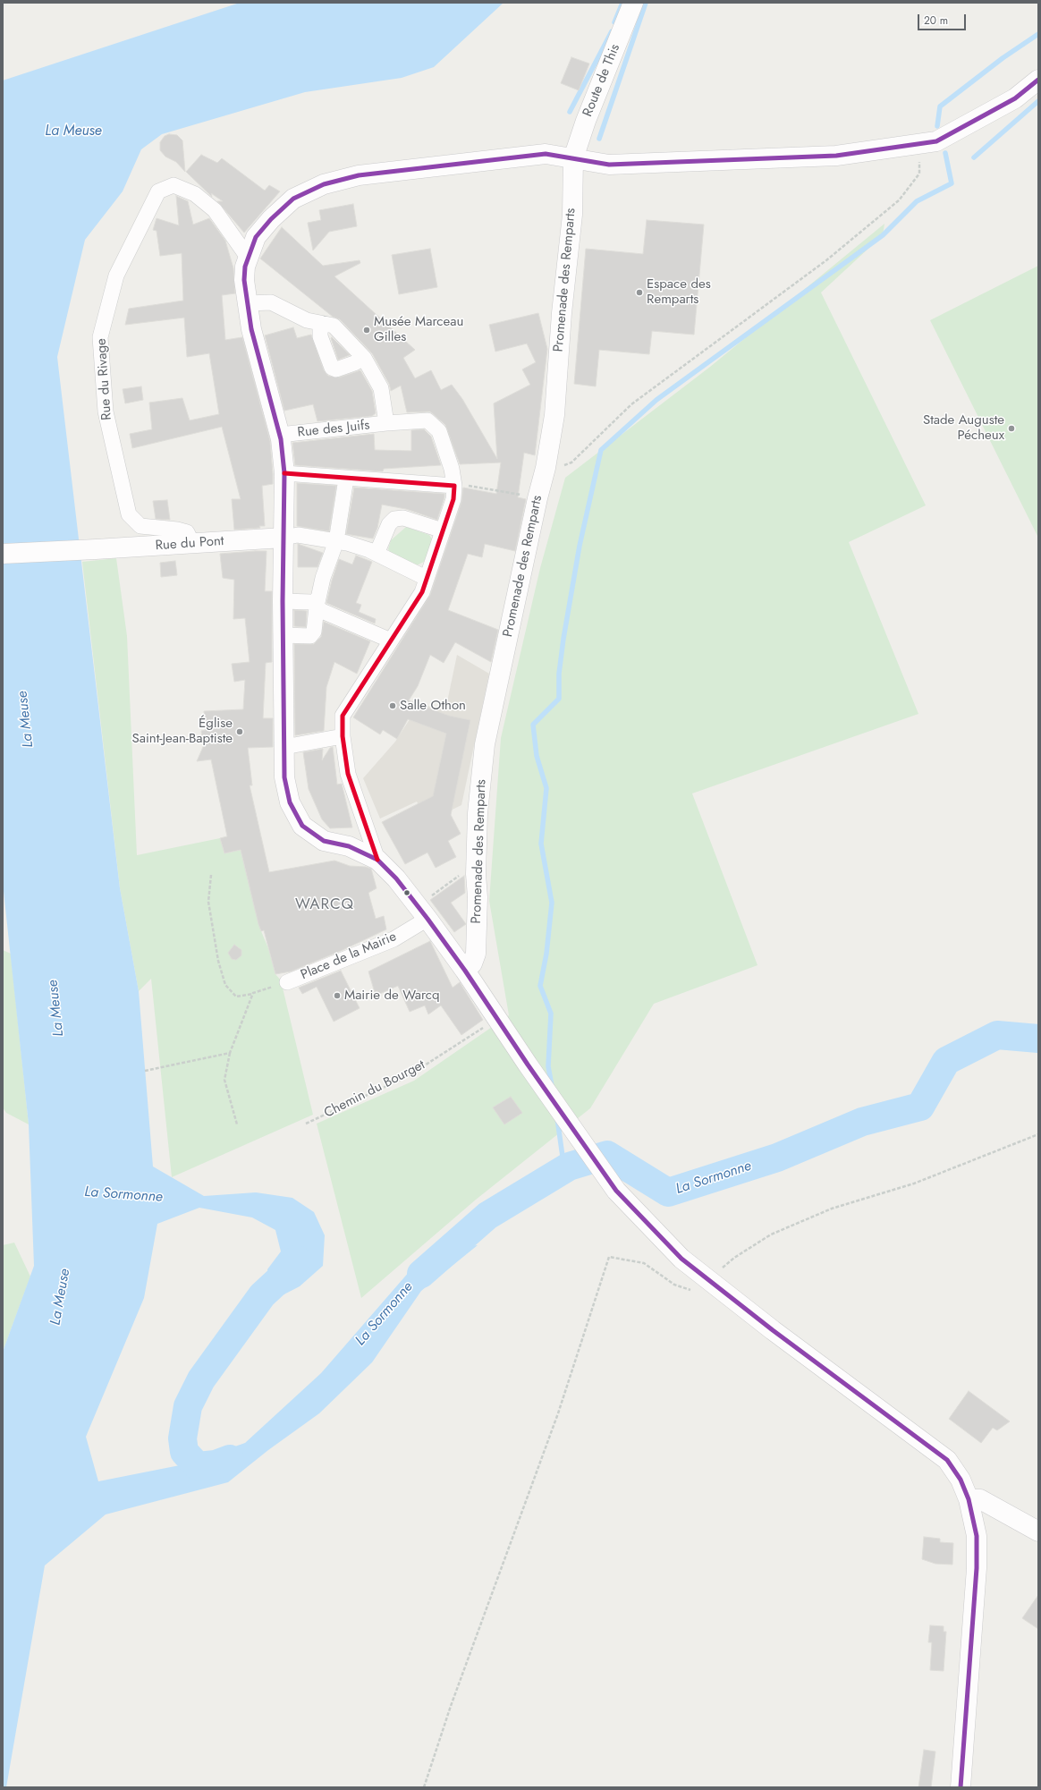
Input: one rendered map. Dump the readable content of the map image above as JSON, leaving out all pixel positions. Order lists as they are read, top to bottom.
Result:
{
  "streets": {
    "main road": ["Route de This", "Promenade des Remparts", "Rue du Pont"],
    "street": ["Rue du Rivage", "Rue des Juifs", "Place de la Mairie"],
    "path": ["Chemin du Bourget"]
  },
  "crossings": [
    ["Route de This", "Promenade des Remparts"],
    ["Rue du Rivage", "Rue du Pont"]
  ],
  "districts": ["WARCQ"],
  "water": ["La Meuse", "La Sormonne"],
  "places": [
    "Espace des Remparts",
    "Musée Marceau Gilles",
    "Stade Auguste Pécheux",
    "Salle Othon",
    "Église Saint-Jean-Baptiste",
    "Mairie de Warcq"
  ],
  "scale_bar": "20 m"
}
